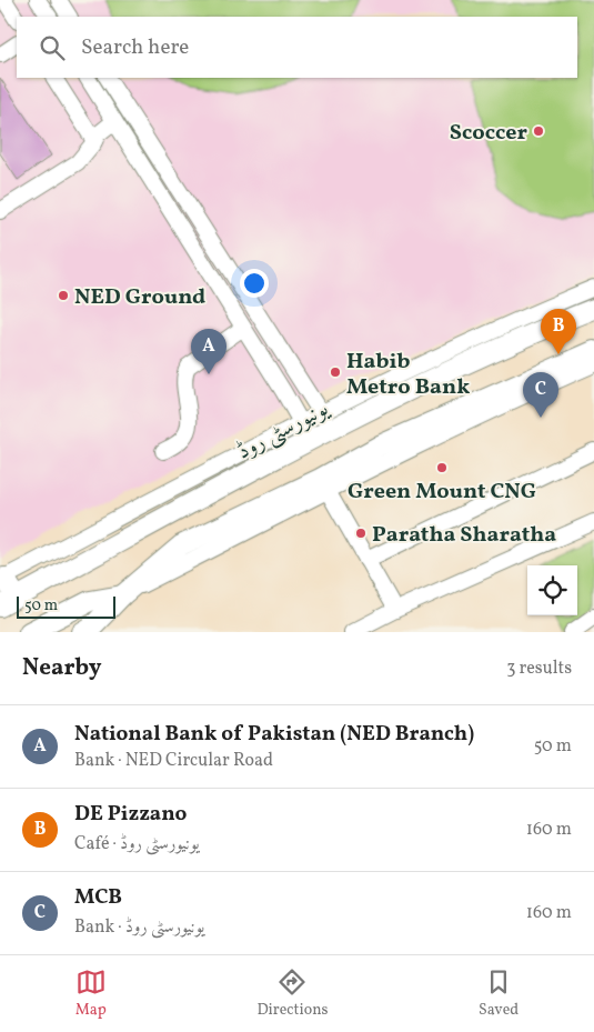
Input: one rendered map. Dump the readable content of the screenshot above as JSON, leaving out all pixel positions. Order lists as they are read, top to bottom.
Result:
{
  "streets": {
    "main road": ["یونیورسٹی روڈ"]
  },
  "places": [
    "Scoccer",
    "NED Ground",
    "Habib Metro Bank",
    "Green Mount CNG",
    "Paratha Sharatha"
  ],
  "scale_bar": "50 m",
  "page": {
    "search": "Search here",
    "pins": ["B", "A", "C"],
    "scale": "50 m",
    "heading": ["Nearby", "3 results"],
    "list": [
      {
        "mark": "A",
        "name": "National Bank of Pakistan (NED Branch)",
        "note": "Bank · NED Circular Road",
        "value": "50 m"
      },
      {
        "mark": "B",
        "name": "DE Pizzano",
        "note": "Café · یونیورسٹی روڈ",
        "value": "160 m"
      },
      {
        "mark": "C",
        "name": "MCB",
        "note": "Bank · یونیورسٹی روڈ",
        "value": "160 m"
      }
    ],
    "nav": ["Map", "Directions", "Saved"]
  }
}
